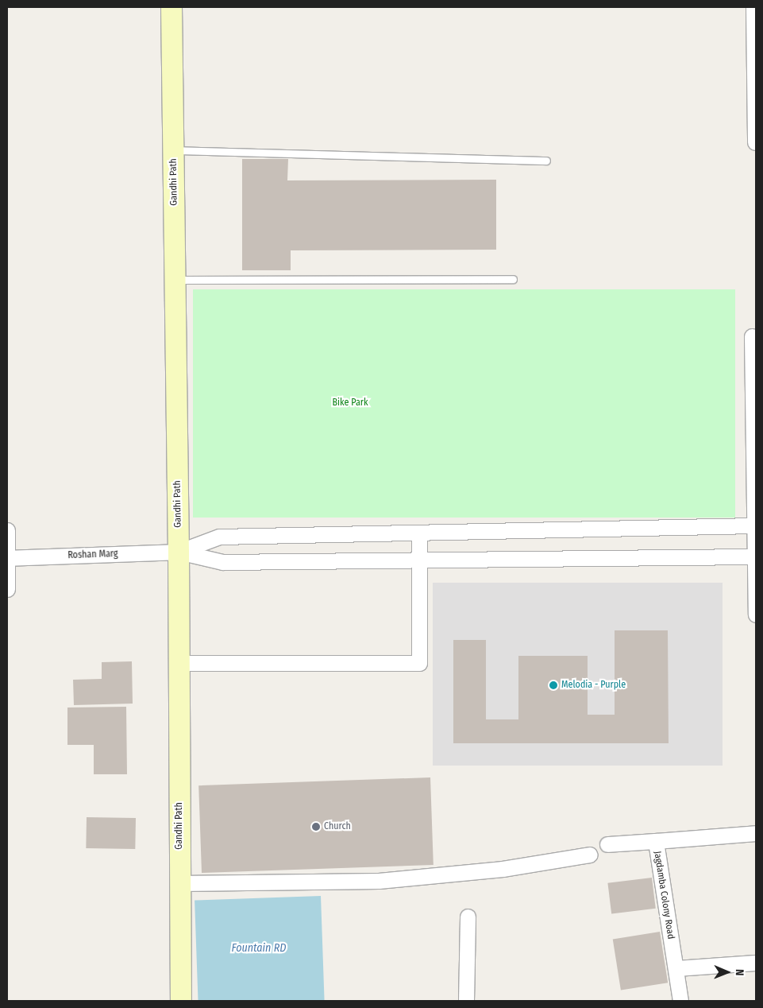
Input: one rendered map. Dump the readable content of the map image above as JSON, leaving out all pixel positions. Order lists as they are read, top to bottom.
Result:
{
  "streets": {
    "street": ["Gandhi Path", "Roshan Marg", "Jagdamba Colony Road"]
  },
  "crossings": [
    ["Gandhi Path", "Roshan Marg"]
  ],
  "water": ["Fountain RD"],
  "parks": ["Bike Park"],
  "places": ["Melodia - Purple", "Church"],
  "north": "right"
}
